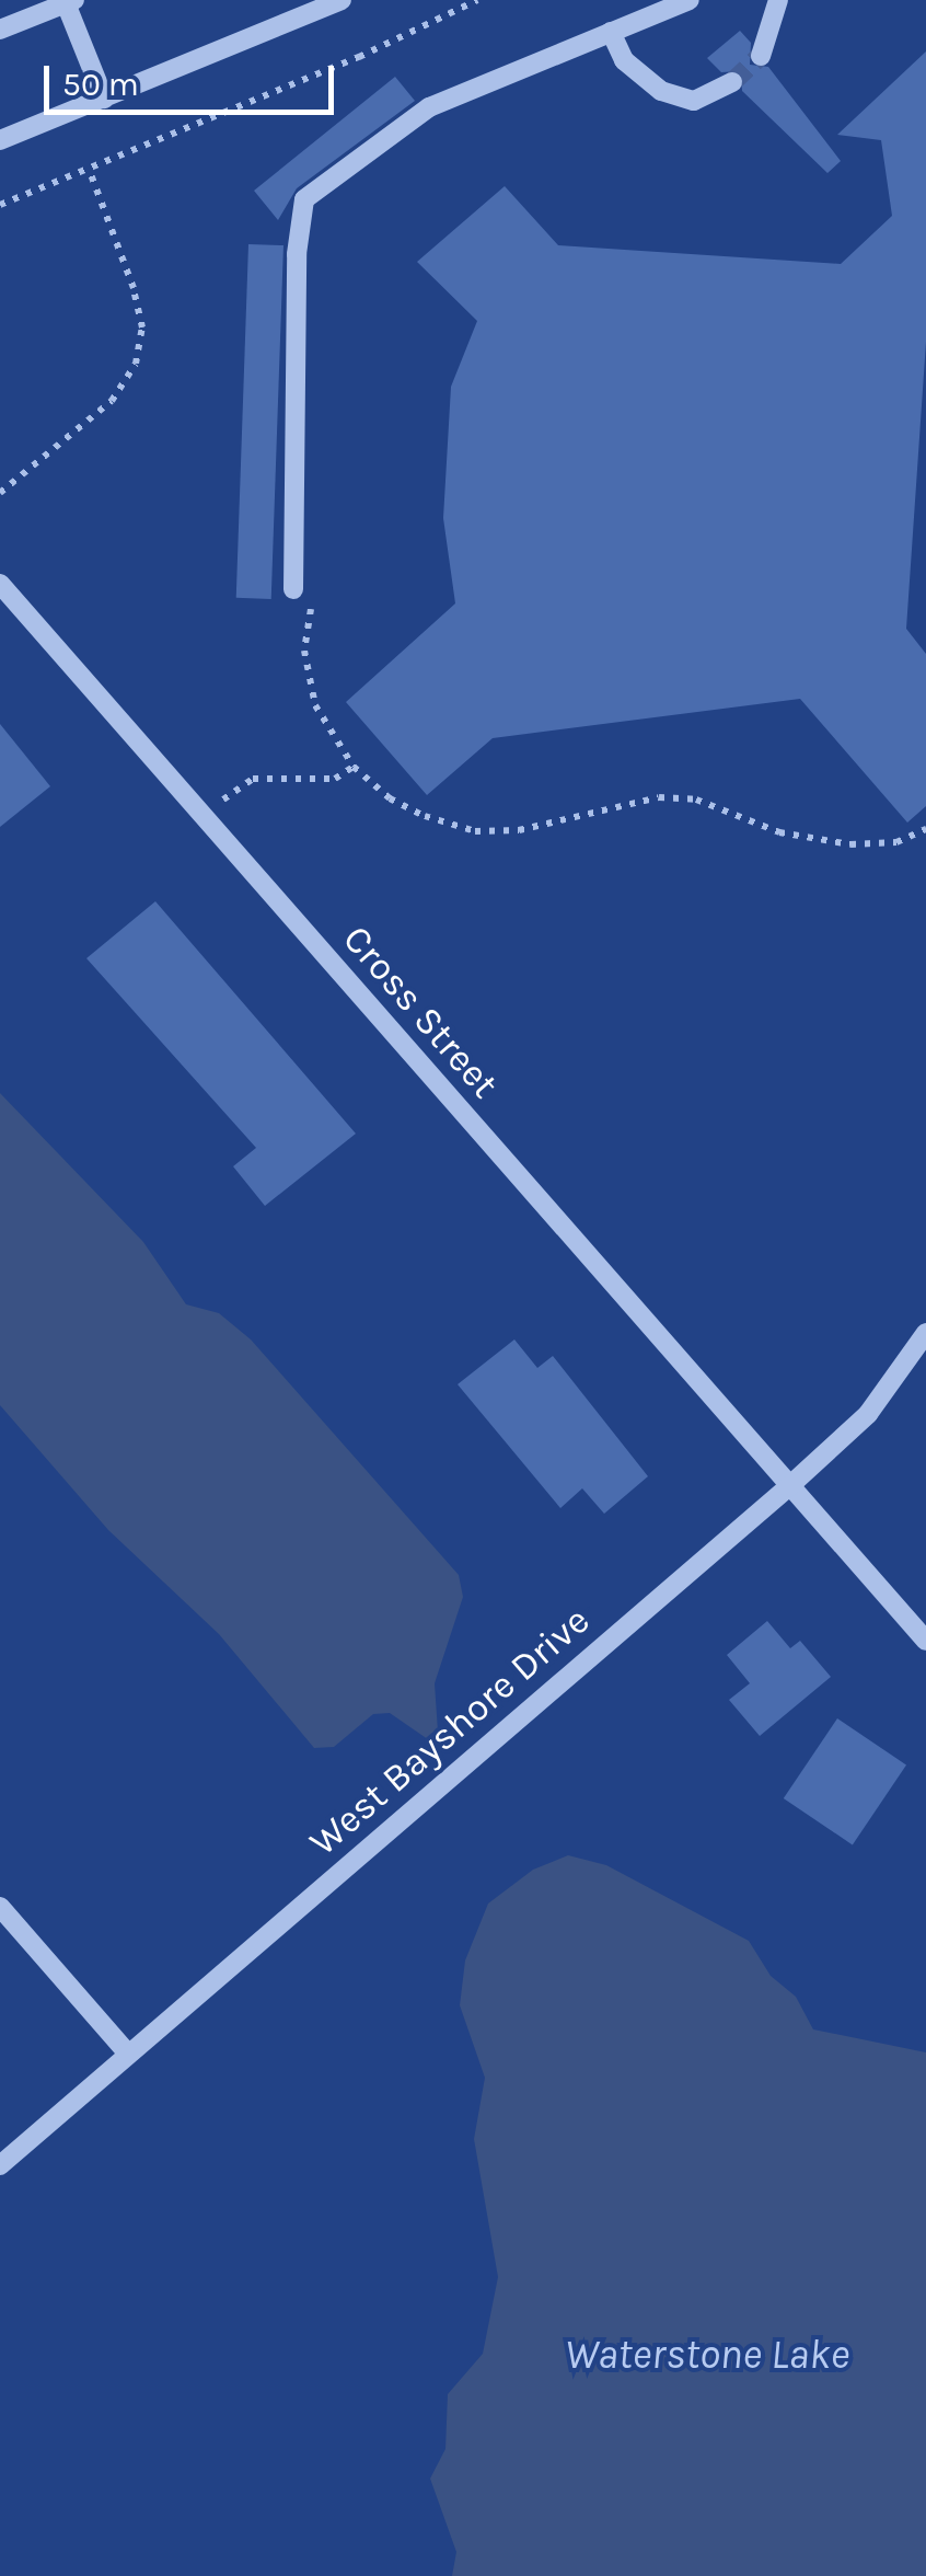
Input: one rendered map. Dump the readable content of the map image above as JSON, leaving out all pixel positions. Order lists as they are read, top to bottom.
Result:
{
  "streets": {
    "street": ["Cross Street", "West Bayshore Drive"]
  },
  "crossings": [
    ["Cross Street", "West Bayshore Drive"]
  ],
  "water": ["Waterstone Lake"],
  "scale_bar": "50 m"
}
